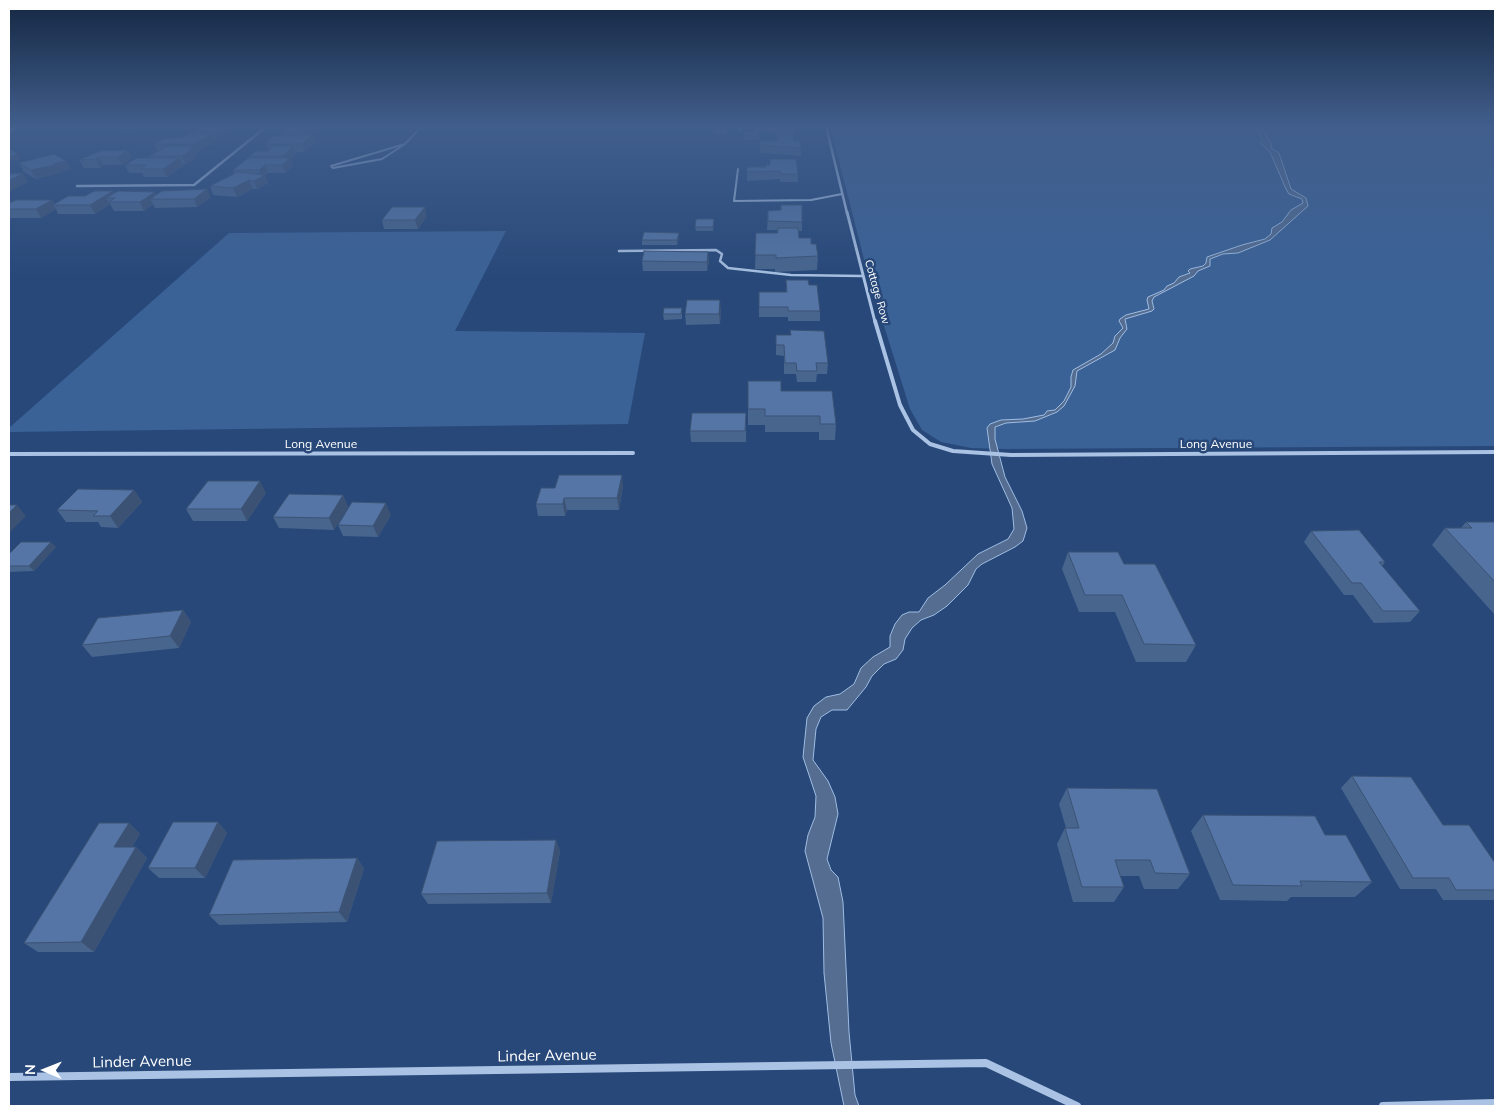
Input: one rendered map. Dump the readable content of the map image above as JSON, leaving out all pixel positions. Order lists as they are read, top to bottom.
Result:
{
  "streets": {
    "street": ["Cottage Row", "Long Avenue", "Linder Avenue"]
  },
  "crossings": [
    ["Cottage Row", "Long Avenue"]
  ],
  "north": "left"
}
